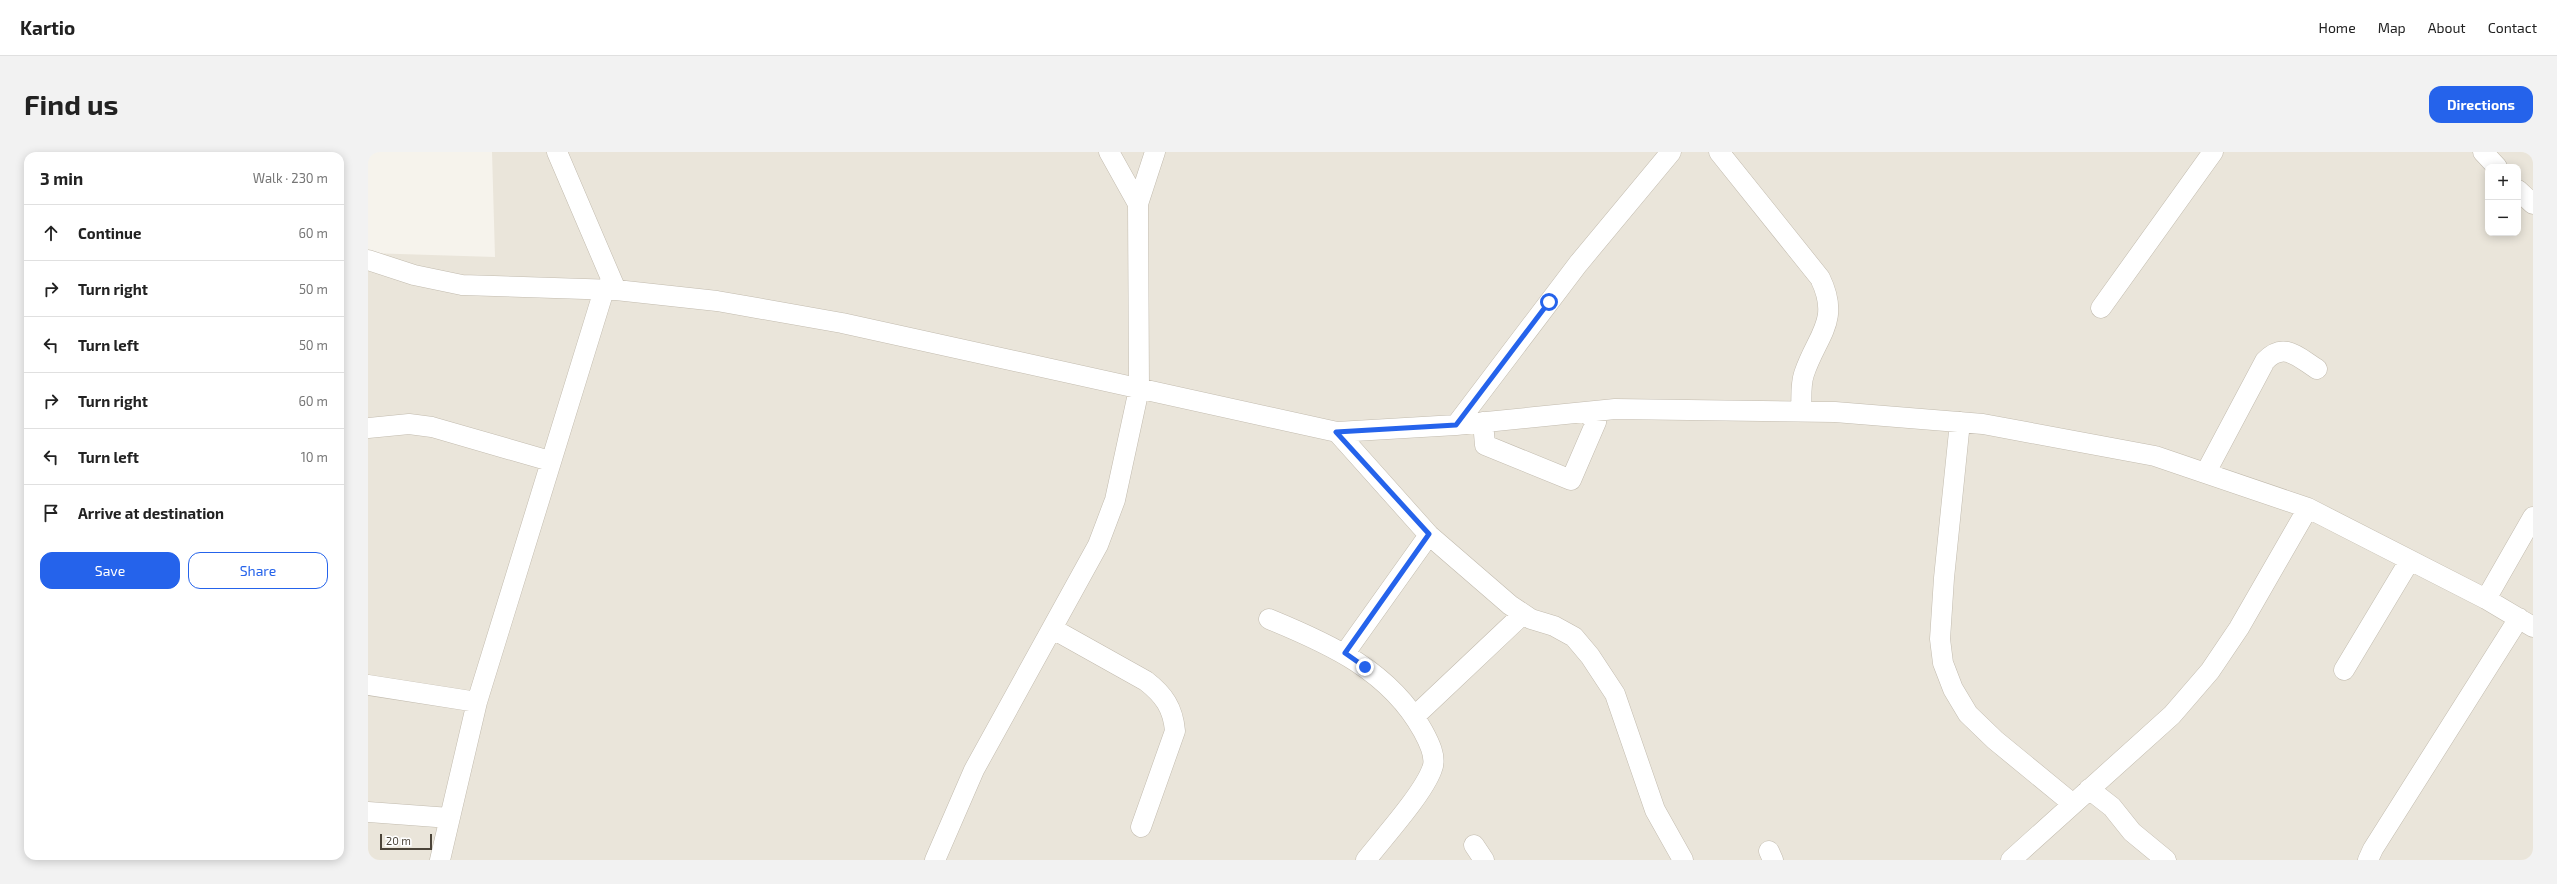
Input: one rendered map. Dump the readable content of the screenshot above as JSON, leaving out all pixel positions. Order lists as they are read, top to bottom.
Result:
{
  "scale_bar": "20 m",
  "page": {
    "header": "Kartio",
    "nav": [
      "Home",
      "Map",
      "About",
      "Contact"
    ],
    "buttons": [
      "Directions",
      ["Save", "Share"]
    ],
    "title": "Find us",
    "heading": ["3 min", "Walk · 230 m"],
    "map_buttons": ["+", "−"],
    "list": [
      ["Continue", "60 m"],
      ["Turn right", "50 m"],
      ["Turn left", "50 m"],
      ["Turn right", "60 m"],
      ["Turn left", "10 m"],
      "Arrive at destination"
    ],
    "scale": "20 m"
  }
}
